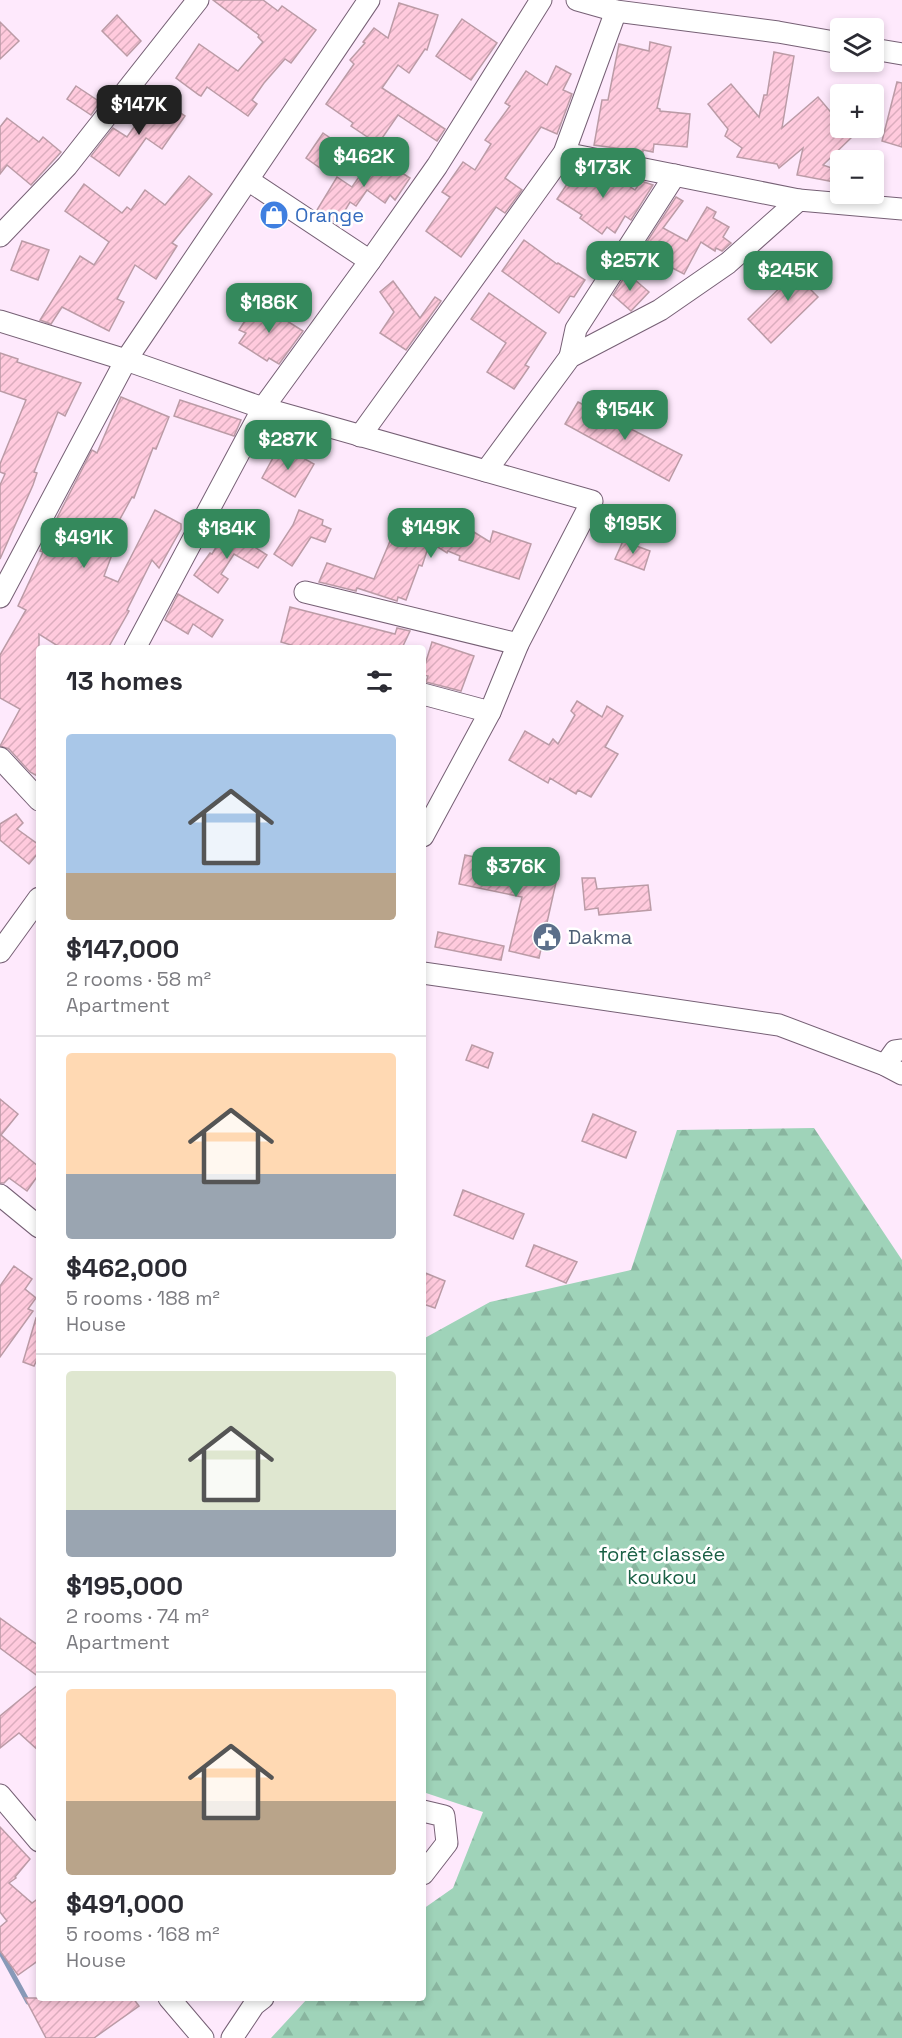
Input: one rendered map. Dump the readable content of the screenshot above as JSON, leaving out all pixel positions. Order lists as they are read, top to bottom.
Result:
{
  "parks": ["forêt classée koukou"],
  "places": {
    "shop": ["Orange"],
    "public building": ["Dakma"]
  },
  "page": {
    "map_buttons": ["+", "−"],
    "price": [
      "$147K",
      "$462K",
      "$173K",
      "$257K",
      "$245K",
      "$186K",
      "$154K",
      "$287K",
      "$195K",
      "$149K",
      "$184K",
      "$491K",
      "$376K"
    ],
    "heading": "13 homes",
    "list": [
      {
        "name": "$147,000",
        "note": "2 rooms · 58 m² · Apartment"
      },
      {
        "name": "$462,000",
        "note": "5 rooms · 188 m² · House"
      },
      {
        "name": "$195,000",
        "note": "2 rooms · 74 m² · Apartment"
      },
      {
        "name": "$491,000",
        "note": "5 rooms · 168 m² · House"
      }
    ]
  }
}
